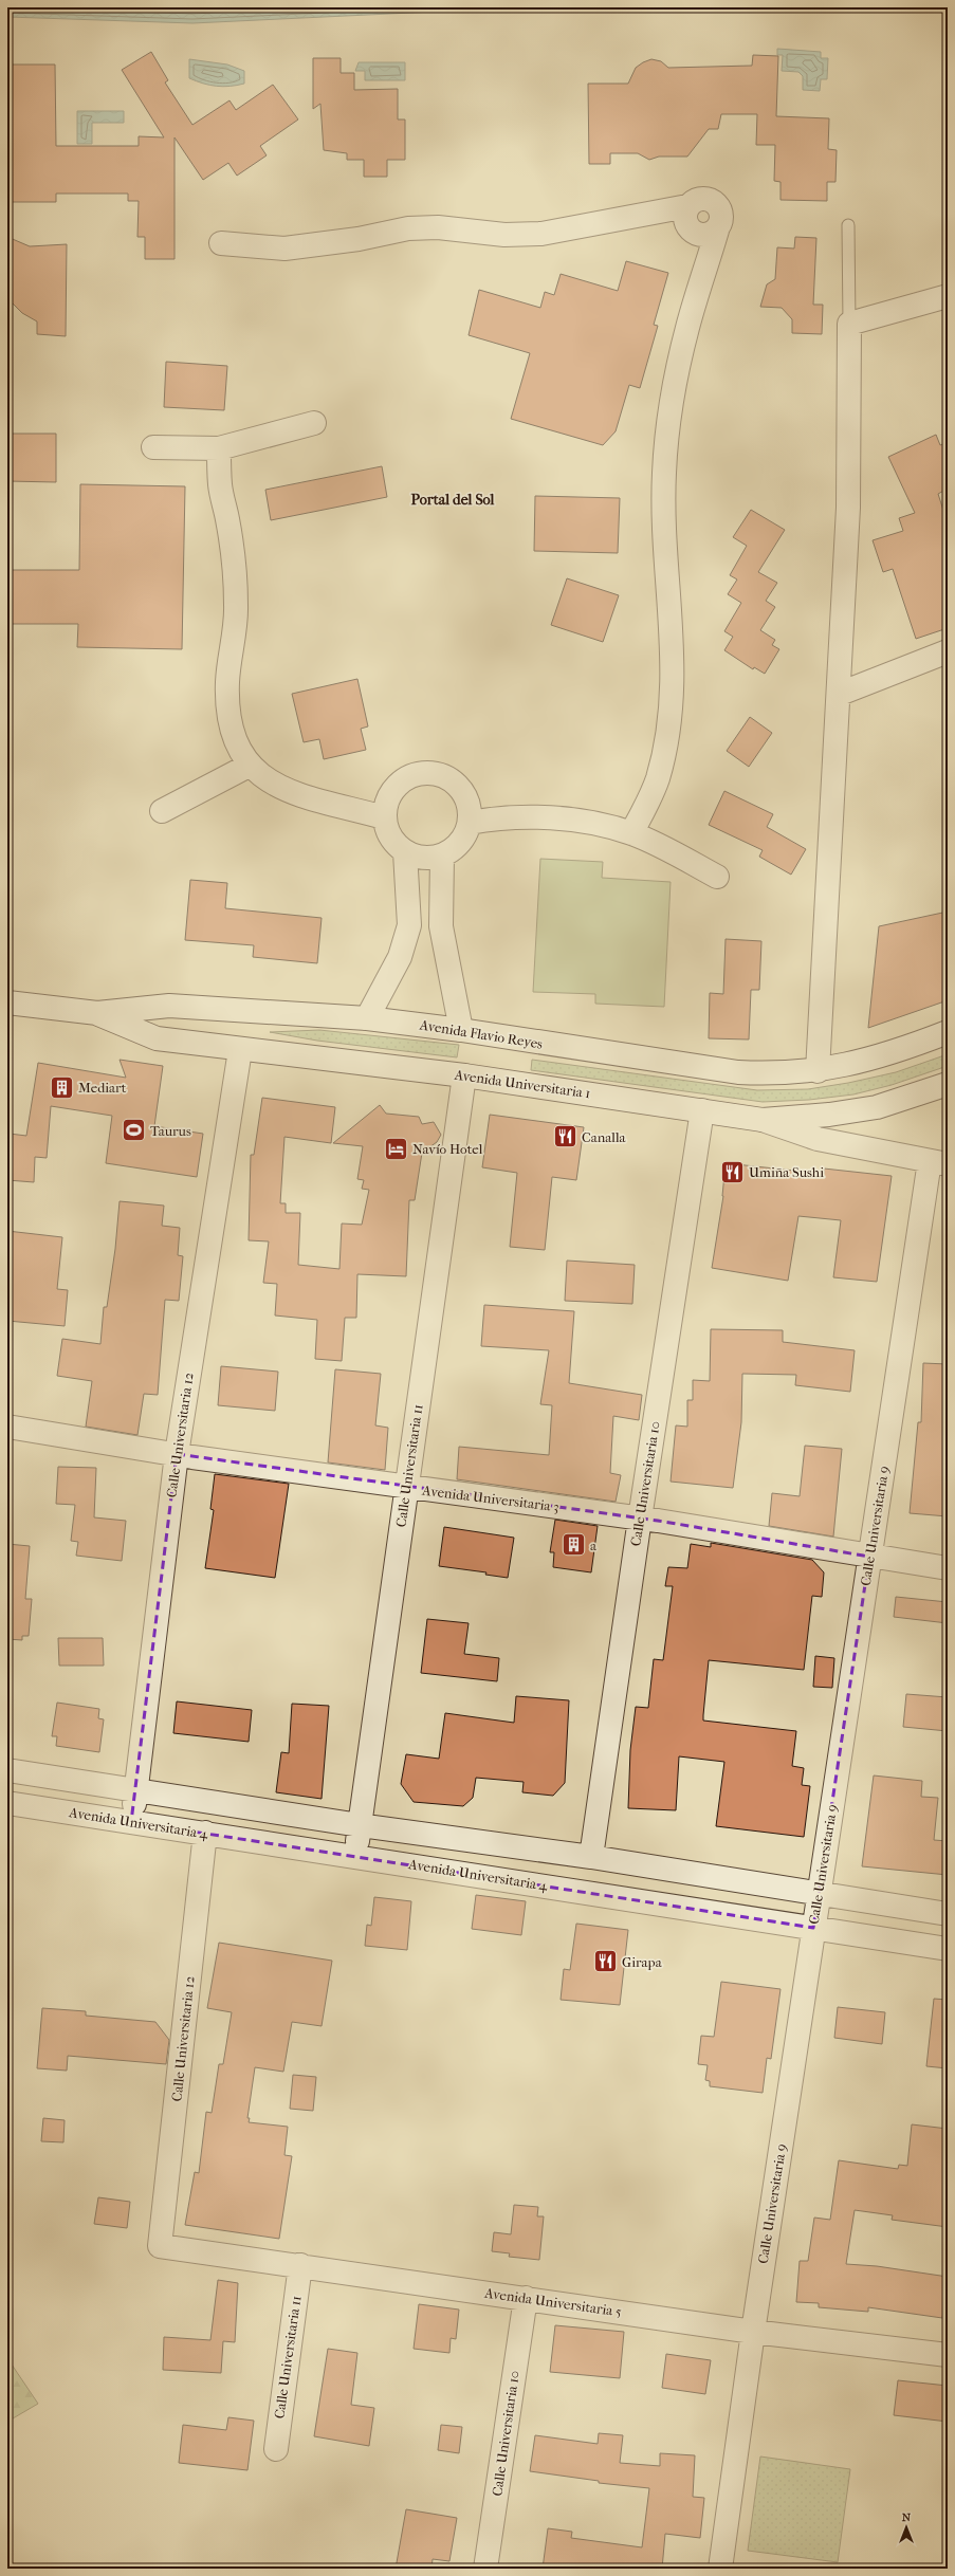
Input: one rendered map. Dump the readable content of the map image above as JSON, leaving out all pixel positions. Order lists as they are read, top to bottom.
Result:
{
  "streets": {
    "street": [
      "Avenida Flavio Reyes",
      "Avenida Universitaria 1",
      "Calle Universitaria 12",
      "Calle Universitaria 11",
      "Calle Universitaria 10",
      "Avenida Universitaria 3",
      "Calle Universitaria 9",
      "Avenida Universitaria 4",
      "Avenida Universitaria 5"
    ]
  },
  "crossings": [
    ["Avenida Flavio Reyes", "Avenida Universitaria 1"],
    ["Avenida Universitaria 1", "Calle Universitaria 12"],
    ["Avenida Universitaria 1", "Calle Universitaria 11"],
    ["Avenida Universitaria 1", "Calle Universitaria 10"],
    ["Calle Universitaria 12", "Avenida Universitaria 3"],
    ["Calle Universitaria 12", "Avenida Universitaria 4"],
    ["Calle Universitaria 12", "Avenida Universitaria 5"],
    ["Calle Universitaria 11", "Avenida Universitaria 3"],
    ["Calle Universitaria 11", "Avenida Universitaria 4"],
    ["Calle Universitaria 11", "Avenida Universitaria 5"],
    ["Calle Universitaria 10", "Avenida Universitaria 3"],
    ["Calle Universitaria 10", "Avenida Universitaria 5"],
    ["Avenida Universitaria 3", "Calle Universitaria 9"],
    ["Calle Universitaria 9", "Avenida Universitaria 4"],
    ["Calle Universitaria 9", "Avenida Universitaria 5"]
  ],
  "districts": ["Portal del Sol"],
  "places": {
    "building": ["Mediart", "a"],
    "sports": ["Taurus"],
    "restaurant": ["Canalla", "Umiña Sushi", "Girapa"],
    "hotel": ["Navío Hotel"]
  },
  "north": "top"
}
